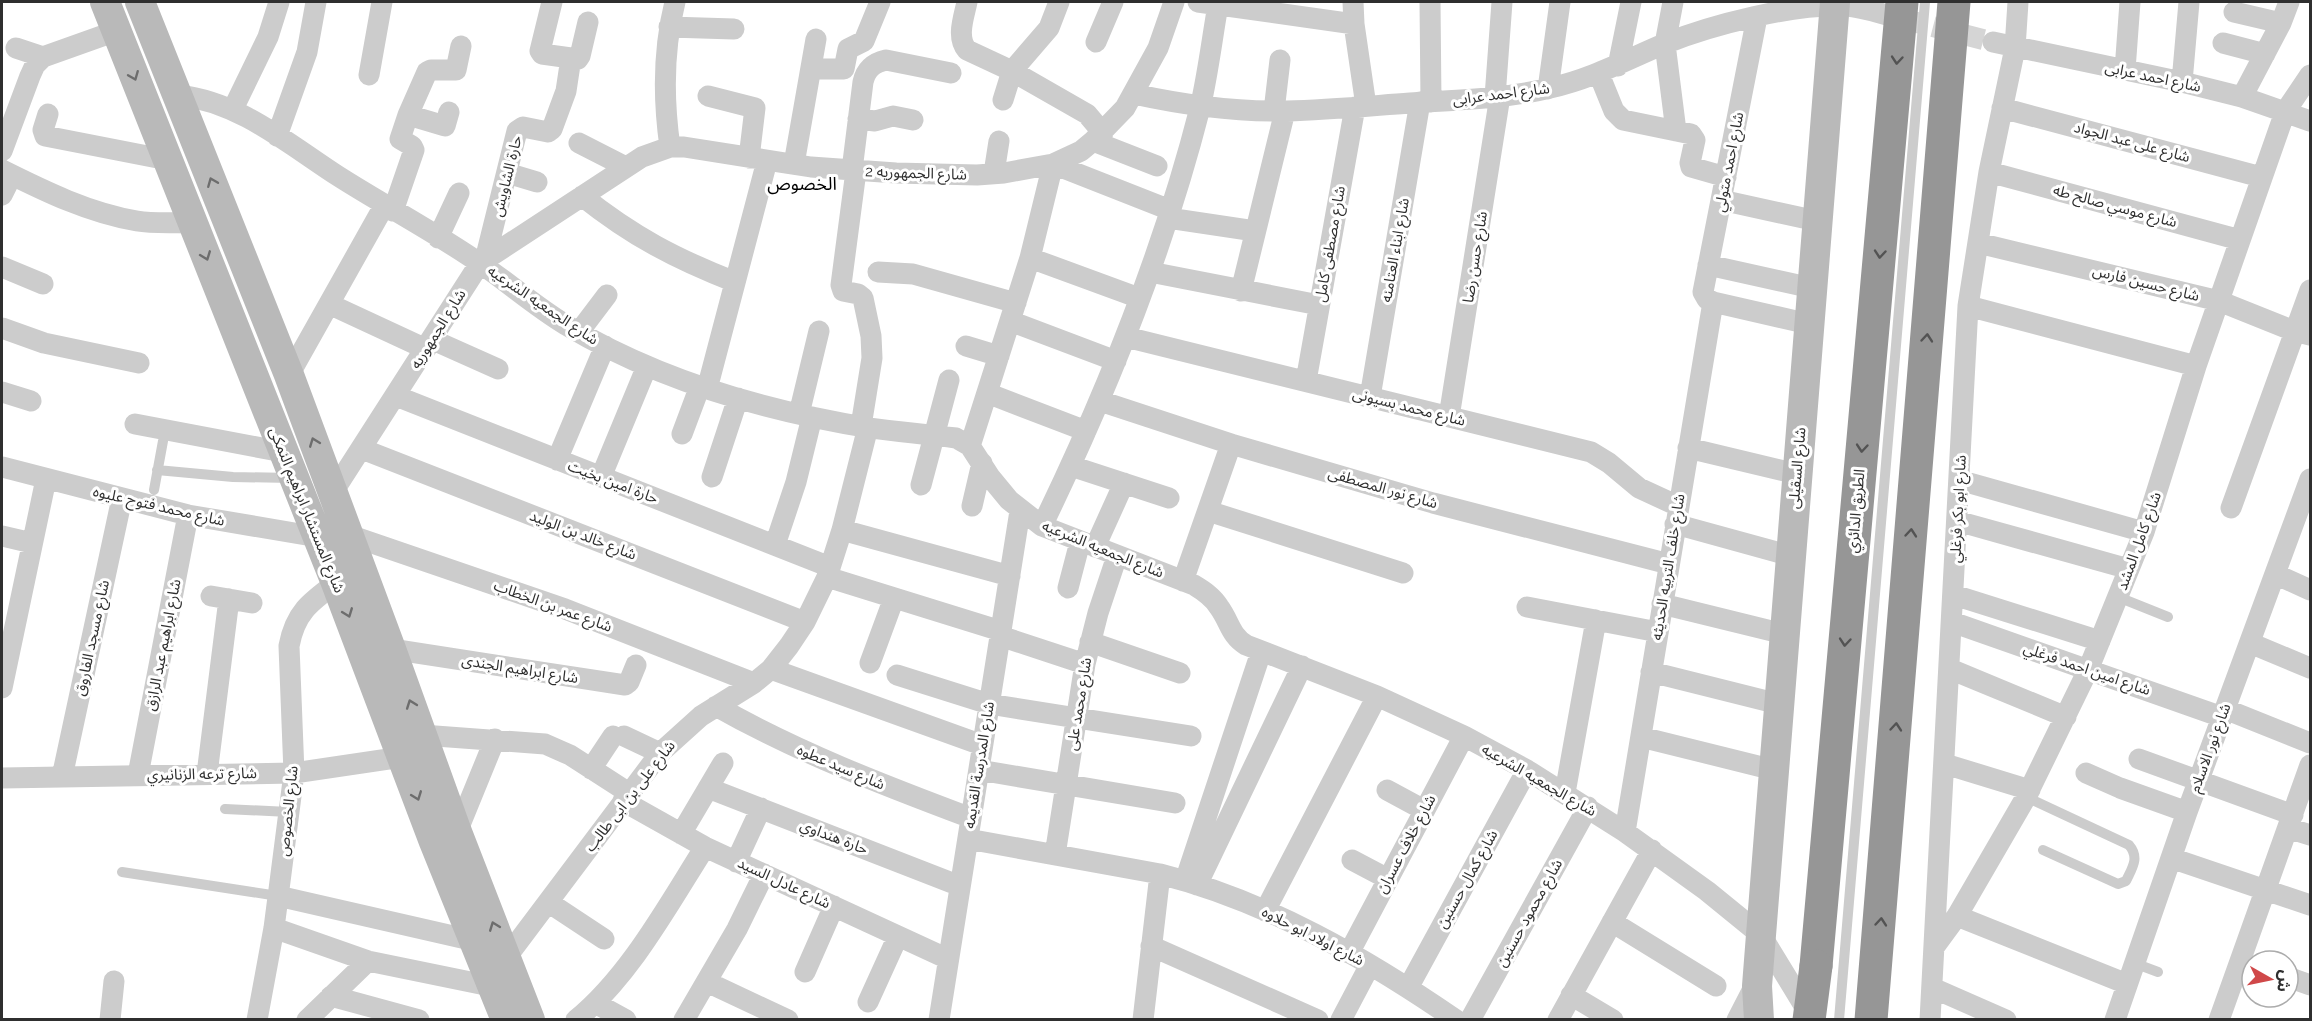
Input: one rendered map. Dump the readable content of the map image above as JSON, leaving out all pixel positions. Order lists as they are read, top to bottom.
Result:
{
  "streets": {
    "highway": ["الطريق الدائري"],
    "main road": ["شارع السقيلى", "شارع المستشار ابراهيم النمكى"],
    "street": [
      "شارع احمد عرابى",
      "شارع على عبد الجواد",
      "شارع احمد متولي",
      "شارع الجمهوريه 2",
      "حارة الشاويش",
      "شارع موسي صالح طه",
      "شارع مصطفى كامل",
      "شارع ابناء العتامنه",
      "شارع حسن رضا",
      "شارع حسين فارس",
      "شارع الجمعيه الشرعيه",
      "شارع الجمهوريه",
      "شارع محمد بسيونى",
      "حارة امين بخيت",
      "شارع نور المصطفى",
      "شارع محمد فتوح عليوه",
      "شارع ابو بكر فرغلي",
      "شارع خالد بن الوليد",
      "شارع كامل المشد",
      "شارع خلف التربيه الحديثه",
      "شارع عمر بن الخطاب",
      "شارع مسجد الفاروق",
      "شارع ابراهيم عبد الرازق",
      "شارع ابراهيم الجندى",
      "شارع امين احمد فرغلي",
      "شارع محمد على",
      "شارع نور الاسلام",
      "شارع المدرسة القديمه",
      "شارع سيد عطوه",
      "شارع ترعه الزنانيري",
      "شارع على بن ابى طالب",
      "شارع الخصوص",
      "حارة هنداوي",
      "شارع خلاف عسران",
      "شارع كمال حسنين",
      "شارع عادل السيد",
      "شارع محمود حسنين",
      "شارع اولاد ابو حلاوه"
    ]
  },
  "crossings": [
    ["شارع احمد عرابى", "شارع احمد متولي"],
    ["شارع احمد عرابى", "شارع الجمهوريه 2"],
    ["شارع احمد عرابى", "شارع مصطفى كامل"],
    ["شارع احمد عرابى", "شارع ابناء العتامنه"],
    ["شارع احمد عرابى", "شارع حسن رضا"],
    ["شارع احمد عرابى", "شارع السقيلى"],
    ["شارع احمد عرابى", "شارع ابو بكر فرغلي"],
    ["شارع احمد عرابى", "الطريق الدائري"],
    ["شارع احمد عرابى", "شارع كامل المشد"],
    ["شارع على عبد الجواد", "شارع ابو بكر فرغلي"],
    ["شارع على عبد الجواد", "شارع كامل المشد"],
    ["شارع احمد متولي", "شارع خلف التربيه الحديثه"],
    ["شارع الجمهوريه 2", "شارع الجمهوريه"],
    ["شارع الجمهوريه 2", "شارع على بن ابى طالب"],
    ["حارة الشاويش", "شارع الجمعيه الشرعيه"],
    ["حارة الشاويش", "شارع الجمهوريه"],
    ["شارع موسي صالح طه", "شارع ابو بكر فرغلي"],
    ["شارع موسي صالح طه", "شارع كامل المشد"],
    ["شارع مصطفى كامل", "شارع محمد بسيونى"],
    ["شارع ابناء العتامنه", "شارع محمد بسيونى"],
    ["شارع حسن رضا", "شارع محمد بسيونى"],
    ["شارع حسين فارس", "شارع ابو بكر فرغلي"],
    ["شارع حسين فارس", "شارع كامل المشد"],
    ["شارع الجمعيه الشرعيه", "شارع الجمهوريه"],
    ["شارع الجمعيه الشرعيه", "شارع السقيلى"],
    ["شارع الجمعيه الشرعيه", "شارع المستشار ابراهيم النمكى"],
    ["شارع الجمعيه الشرعيه", "الطريق الدائري"],
    ["شارع الجمعيه الشرعيه", "شارع خلف التربيه الحديثه"],
    ["شارع الجمعيه الشرعيه", "شارع محمد على"],
    ["شارع الجمعيه الشرعيه", "شارع المدرسة القديمه"],
    ["شارع الجمعيه الشرعيه", "شارع على بن ابى طالب"],
    ["شارع الجمعيه الشرعيه", "شارع خلاف عسران"],
    ["شارع الجمعيه الشرعيه", "شارع كمال حسنين"],
    ["شارع الجمعيه الشرعيه", "شارع محمود حسنين"],
    ["شارع الجمهوريه", "حارة امين بخيت"],
    ["شارع الجمهوريه", "شارع المستشار ابراهيم النمكى"],
    ["شارع الجمهوريه", "شارع خالد بن الوليد"],
    ["شارع محمد بسيونى", "شارع السقيلى"],
    ["شارع محمد بسيونى", "شارع خلف التربيه الحديثه"],
    ["حارة امين بخيت", "شارع محمد على"],
    ["حارة امين بخيت", "شارع المدرسة القديمه"],
    ["حارة امين بخيت", "شارع على بن ابى طالب"],
    ["شارع نور المصطفى", "شارع خلف التربيه الحديثه"],
    ["شارع محمد فتوح عليوه", "شارع المستشار ابراهيم النمكى"],
    ["شارع محمد فتوح عليوه", "شارع مسجد الفاروق"],
    ["شارع محمد فتوح عليوه", "شارع ابراهيم عبد الرازق"],
    ["شارع ابو بكر فرغلي", "شارع كامل المشد"],
    ["شارع ابو بكر فرغلي", "شارع امين احمد فرغلي"],
    ["شارع المستشار ابراهيم النمكى", "شارع عمر بن الخطاب"],
    ["شارع المستشار ابراهيم النمكى", "شارع ابراهيم الجندى"],
    ["شارع المستشار ابراهيم النمكى", "شارع ترعه الزنانيري"],
    ["شارع المستشار ابراهيم النمكى", "شارع على بن ابى طالب"],
    ["شارع المستشار ابراهيم النمكى", "شارع الخصوص"],
    ["شارع المستشار ابراهيم النمكى", "شارع عادل السيد"],
    ["شارع خالد بن الوليد", "شارع على بن ابى طالب"],
    ["شارع كامل المشد", "شارع امين احمد فرغلي"],
    ["شارع عمر بن الخطاب", "شارع على بن ابى طالب"],
    ["شارع مسجد الفاروق", "شارع ترعه الزنانيري"],
    ["شارع ابراهيم عبد الرازق", "شارع ترعه الزنانيري"],
    ["شارع امين احمد فرغلي", "شارع نور الاسلام"],
    ["شارع محمد على", "شارع اولاد ابو حلاوه"],
    ["شارع المدرسة القديمه", "شارع سيد عطوه"],
    ["شارع المدرسة القديمه", "حارة هنداوي"],
    ["شارع المدرسة القديمه", "شارع عادل السيد"],
    ["شارع المدرسة القديمه", "شارع اولاد ابو حلاوه"],
    ["شارع سيد عطوه", "شارع على بن ابى طالب"],
    ["شارع ترعه الزنانيري", "شارع الخصوص"],
    ["شارع على بن ابى طالب", "شارع عادل السيد"],
    ["شارع خلاف عسران", "شارع اولاد ابو حلاوه"],
    ["شارع كمال حسنين", "شارع اولاد ابو حلاوه"]
  ],
  "districts": ["الخصوص"],
  "north": "right"
}
